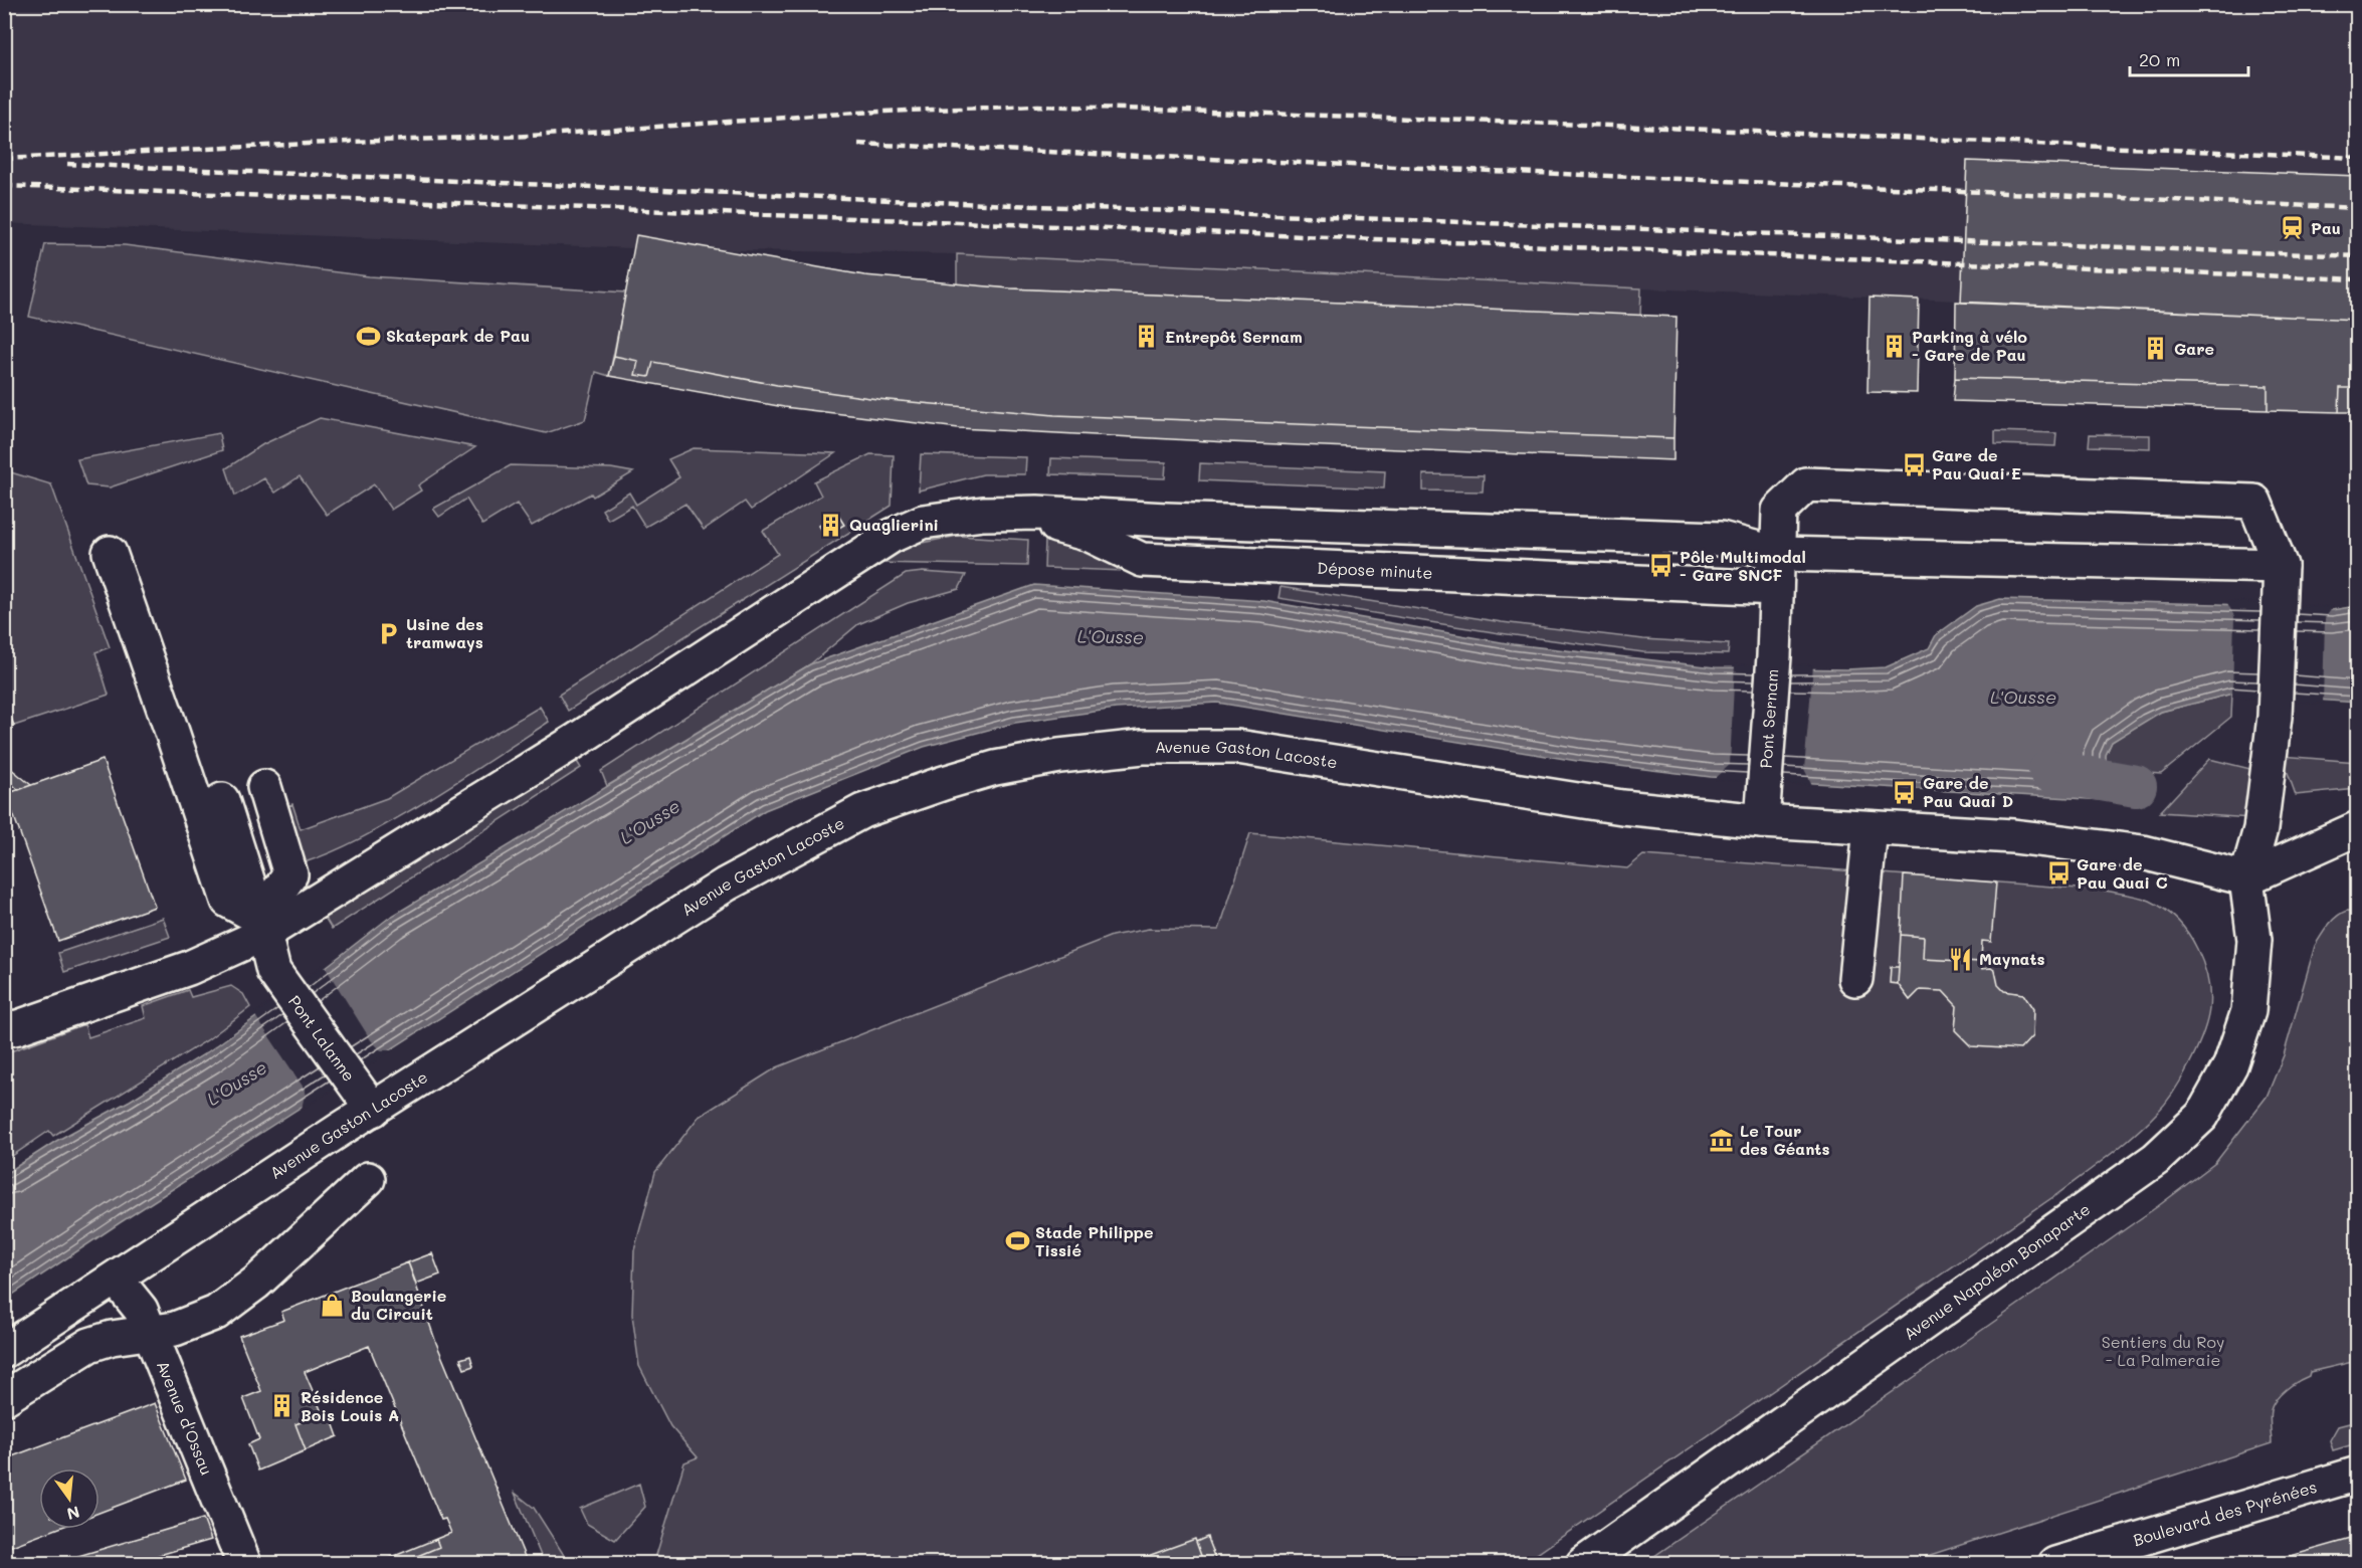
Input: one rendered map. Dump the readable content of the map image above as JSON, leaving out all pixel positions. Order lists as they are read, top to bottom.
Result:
{
  "streets": {
    "main road": [
      "Dépose minute",
      "Pont Sernam",
      "Avenue Gaston Lacoste",
      "Pont Lalanne",
      "Avenue Napoléon Bonaparte",
      "Avenue d'Ossau",
      "Boulevard des Pyrénées"
    ]
  },
  "crossings": [
    ["Dépose minute", "Pont Sernam"],
    ["Pont Sernam", "Avenue Gaston Lacoste"],
    ["Avenue Gaston Lacoste", "Pont Lalanne"],
    ["Avenue Gaston Lacoste", "Avenue Napoléon Bonaparte"],
    ["Avenue Gaston Lacoste", "Avenue d'Ossau"]
  ],
  "water": ["L'Ousse"],
  "parks": ["Sentiers du Roy - La Palmeraie"],
  "places": {
    "station": ["Pau"],
    "sports": ["Skatepark de Pau", "Stade Philippe Tissié"],
    "building": [
      "Entrepôt Sernam",
      "Parking à vélo - Gare de Pau",
      "Gare",
      "Quaglierini",
      "Résidence Bois Louis A"
    ],
    "bus stop": [
      "Gare de Pau Quai E",
      "Pôle Multimodal - Gare SNCF",
      "Gare de Pau Quai D",
      "Gare de Pau Quai C"
    ],
    "parking": ["Usine des tramways"],
    "restaurant": ["Maynats"],
    "museum": ["Le Tour des Géants"],
    "shop": ["Boulangerie du Circuit"]
  },
  "scale_bar": "20 m",
  "north": "bottom"
}
